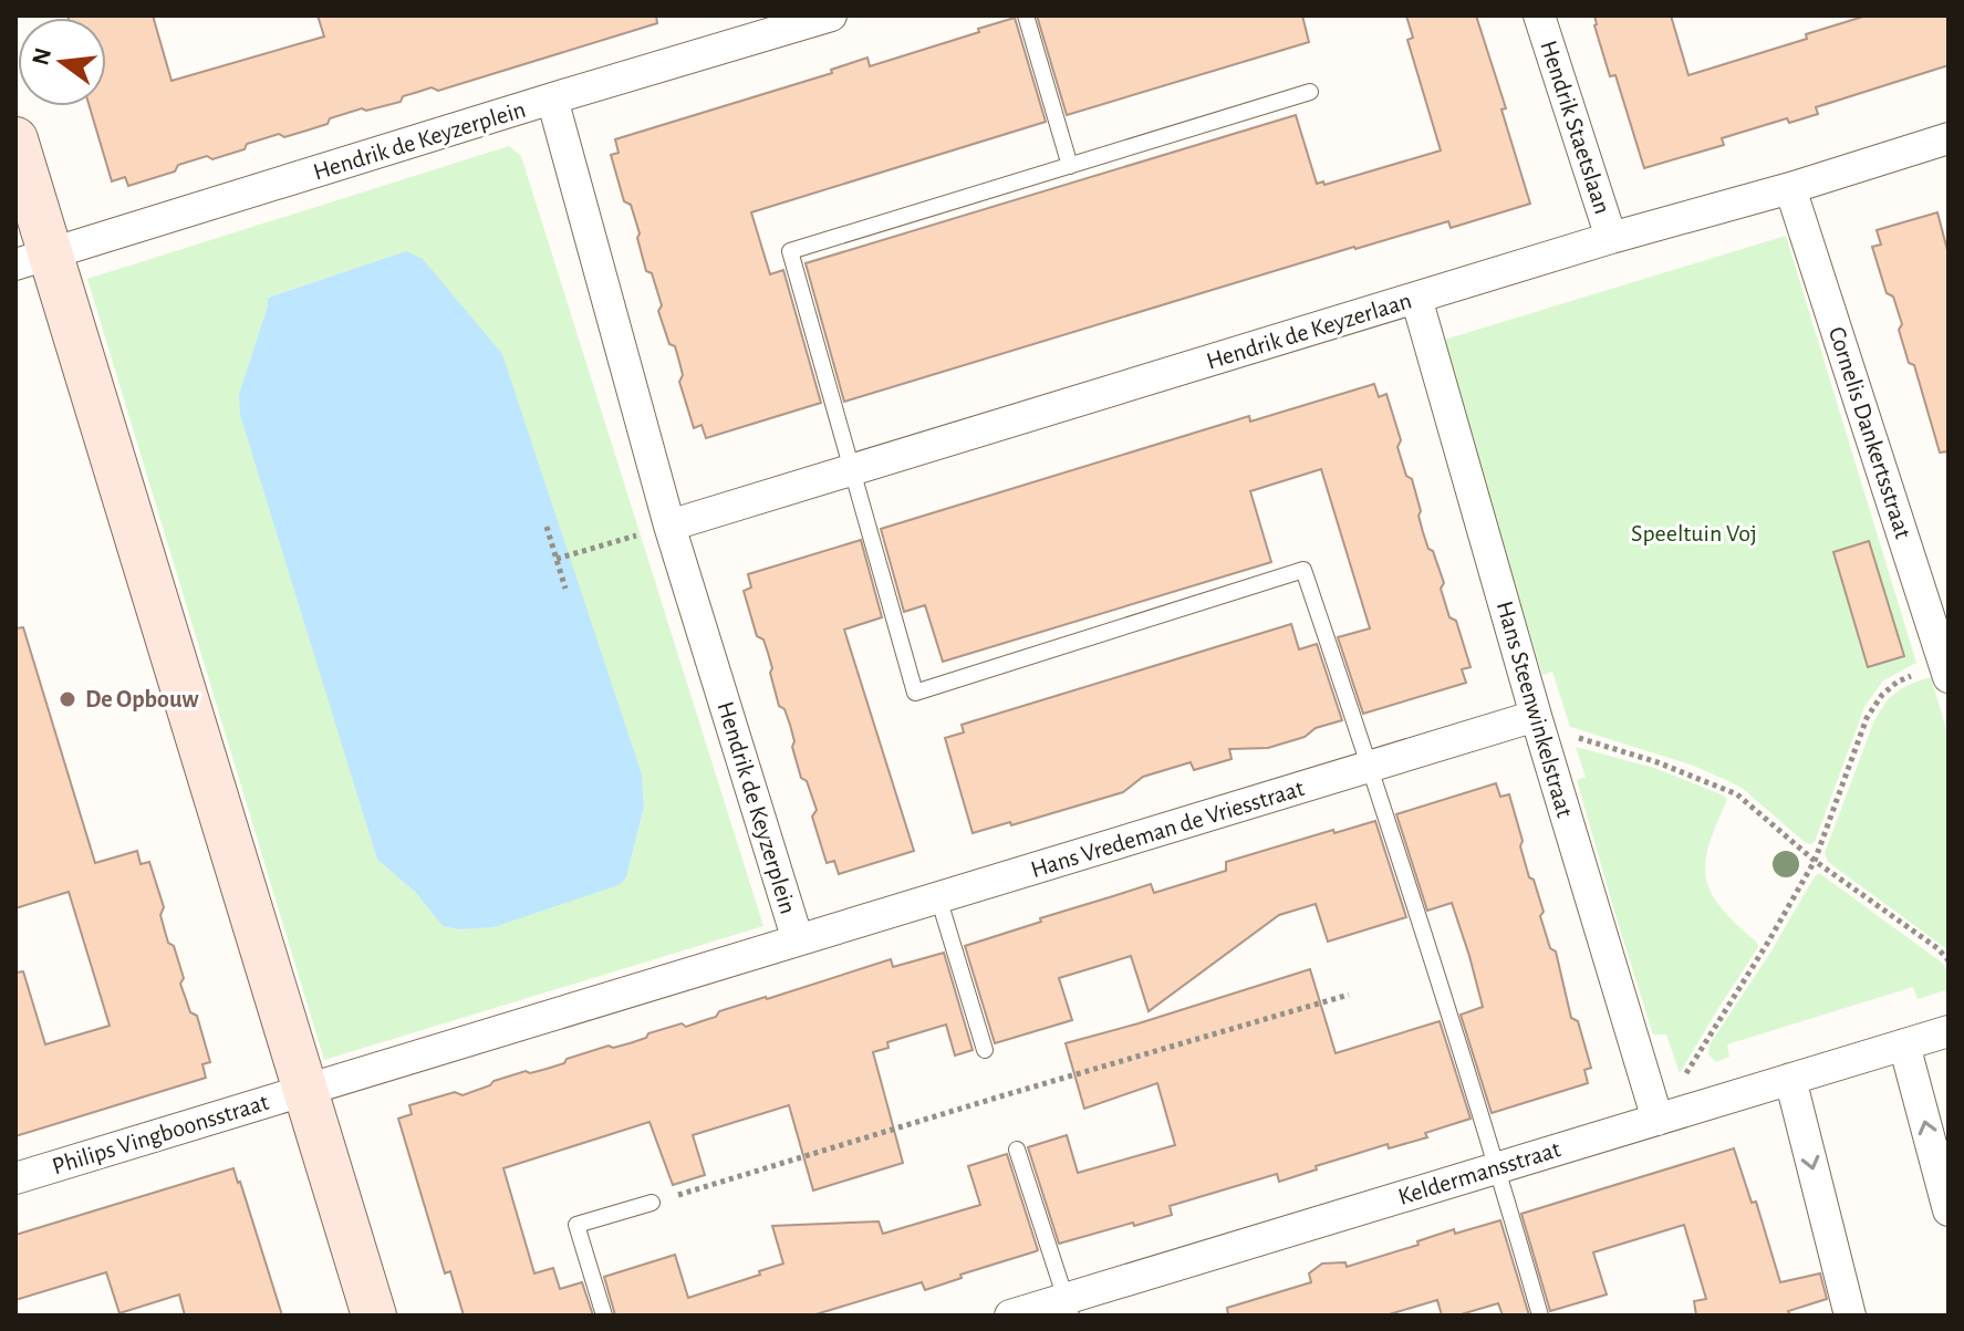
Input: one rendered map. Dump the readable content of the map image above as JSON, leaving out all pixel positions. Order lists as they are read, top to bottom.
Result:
{
  "streets": {
    "street": [
      "Hendrik Staetslaan",
      "Hendrik de Keyzerplein",
      "Hendrik de Keyzerlaan",
      "Cornelis Dankertsstraat",
      "Hans Steenwinkelstraat",
      "Hans Vredeman de Vriesstraat",
      "Philips Vingboonsstraat",
      "Keldermansstraat"
    ]
  },
  "crossings": [
    ["Hendrik Staetslaan", "Hendrik de Keyzerlaan"],
    ["Hendrik de Keyzerplein", "Hendrik de Keyzerlaan"],
    ["Hendrik de Keyzerplein", "Hans Vredeman de Vriesstraat"],
    ["Hendrik de Keyzerplein", "Philips Vingboonsstraat"],
    ["Hendrik de Keyzerlaan", "Cornelis Dankertsstraat"],
    ["Hendrik de Keyzerlaan", "Hans Steenwinkelstraat"],
    ["Hans Steenwinkelstraat", "Hans Vredeman de Vriesstraat"],
    ["Hans Steenwinkelstraat", "Keldermansstraat"]
  ],
  "parks": ["Speeltuin Voj"],
  "places": ["De Opbouw"],
  "north": "left"
}
